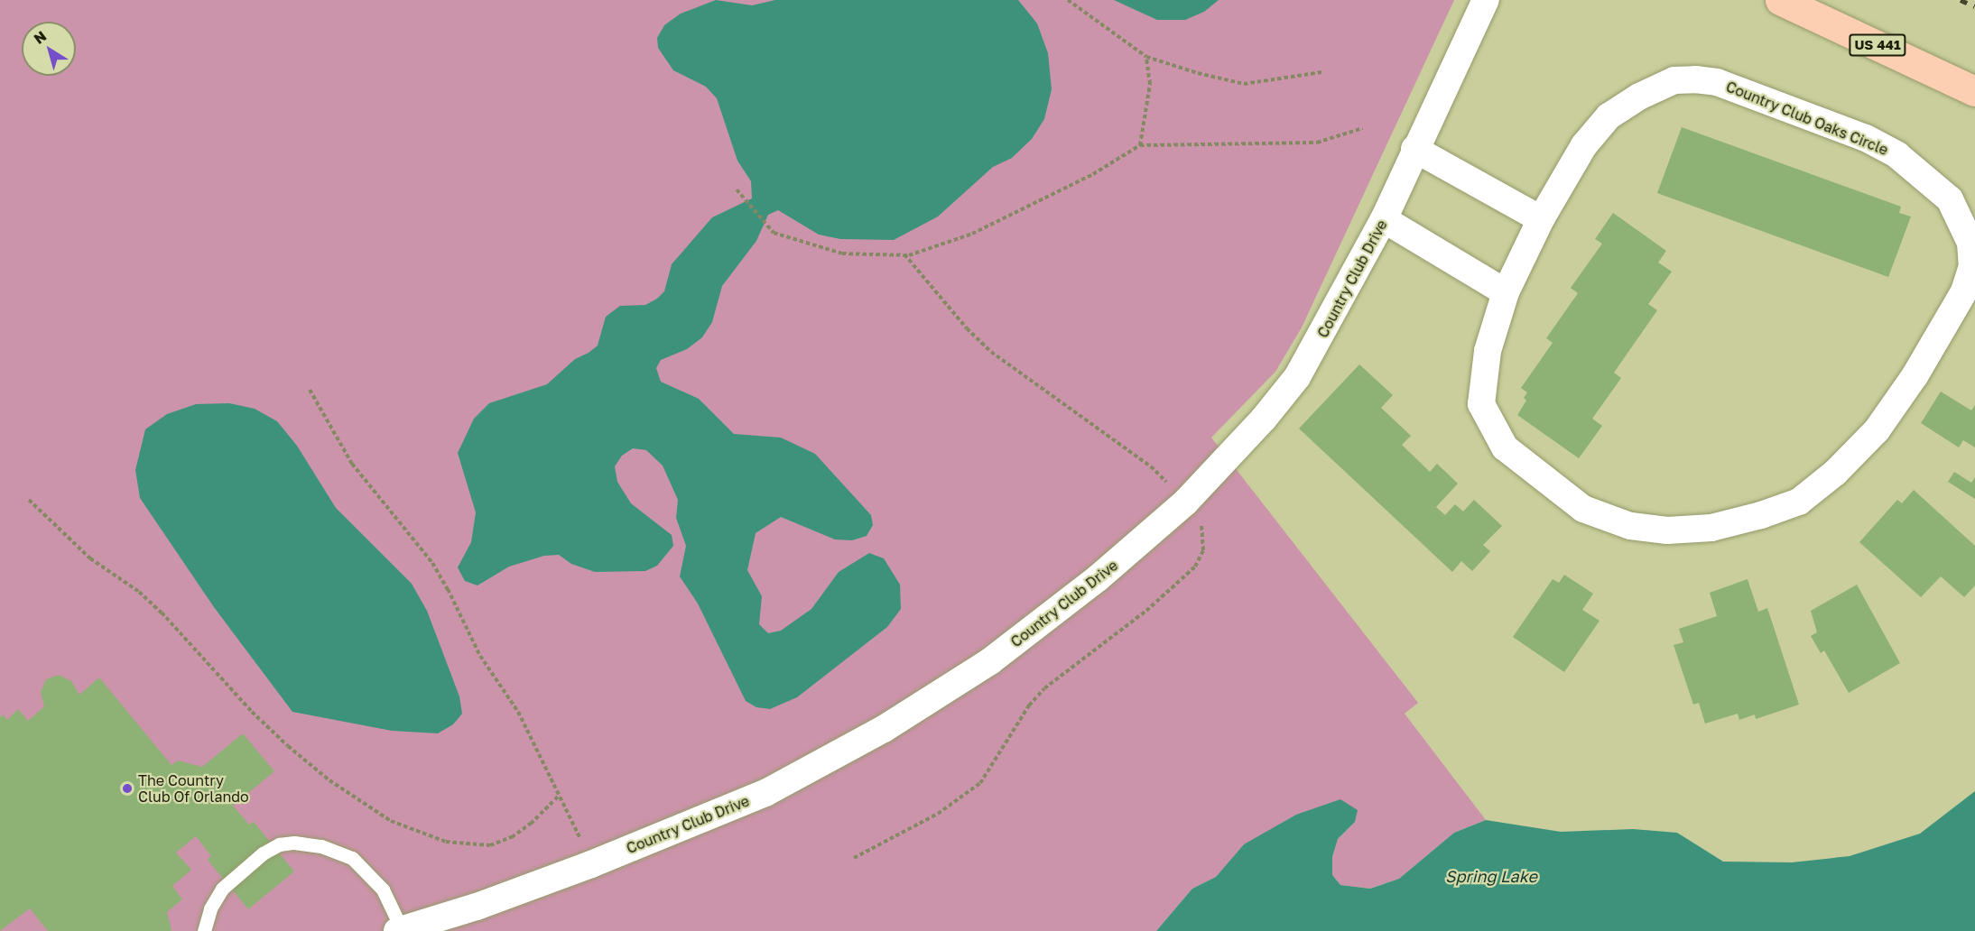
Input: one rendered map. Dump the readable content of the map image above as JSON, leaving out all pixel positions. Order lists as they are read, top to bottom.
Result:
{
  "streets": {
    "main road": ["US 441"],
    "street": ["Country Club Oaks Circle", "Country Club Drive"]
  },
  "water": ["Spring Lake"],
  "places": ["The Country Club Of Orlando"],
  "north": "top left"
}
